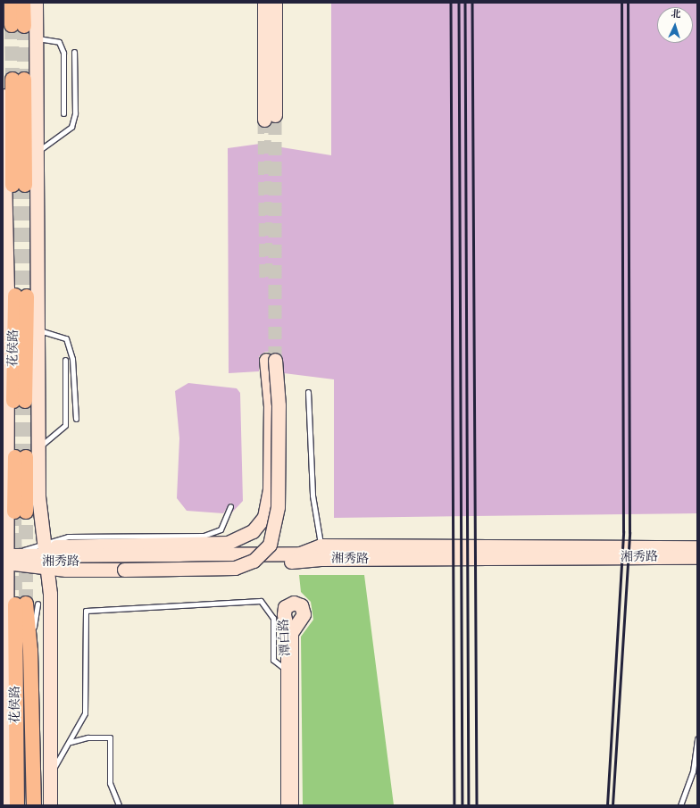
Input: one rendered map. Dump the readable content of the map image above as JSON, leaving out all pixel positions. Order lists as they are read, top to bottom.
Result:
{
  "streets": {
    "main road": ["花侯路", "湘秀路", "潭白路"]
  },
  "north": "top"
}
